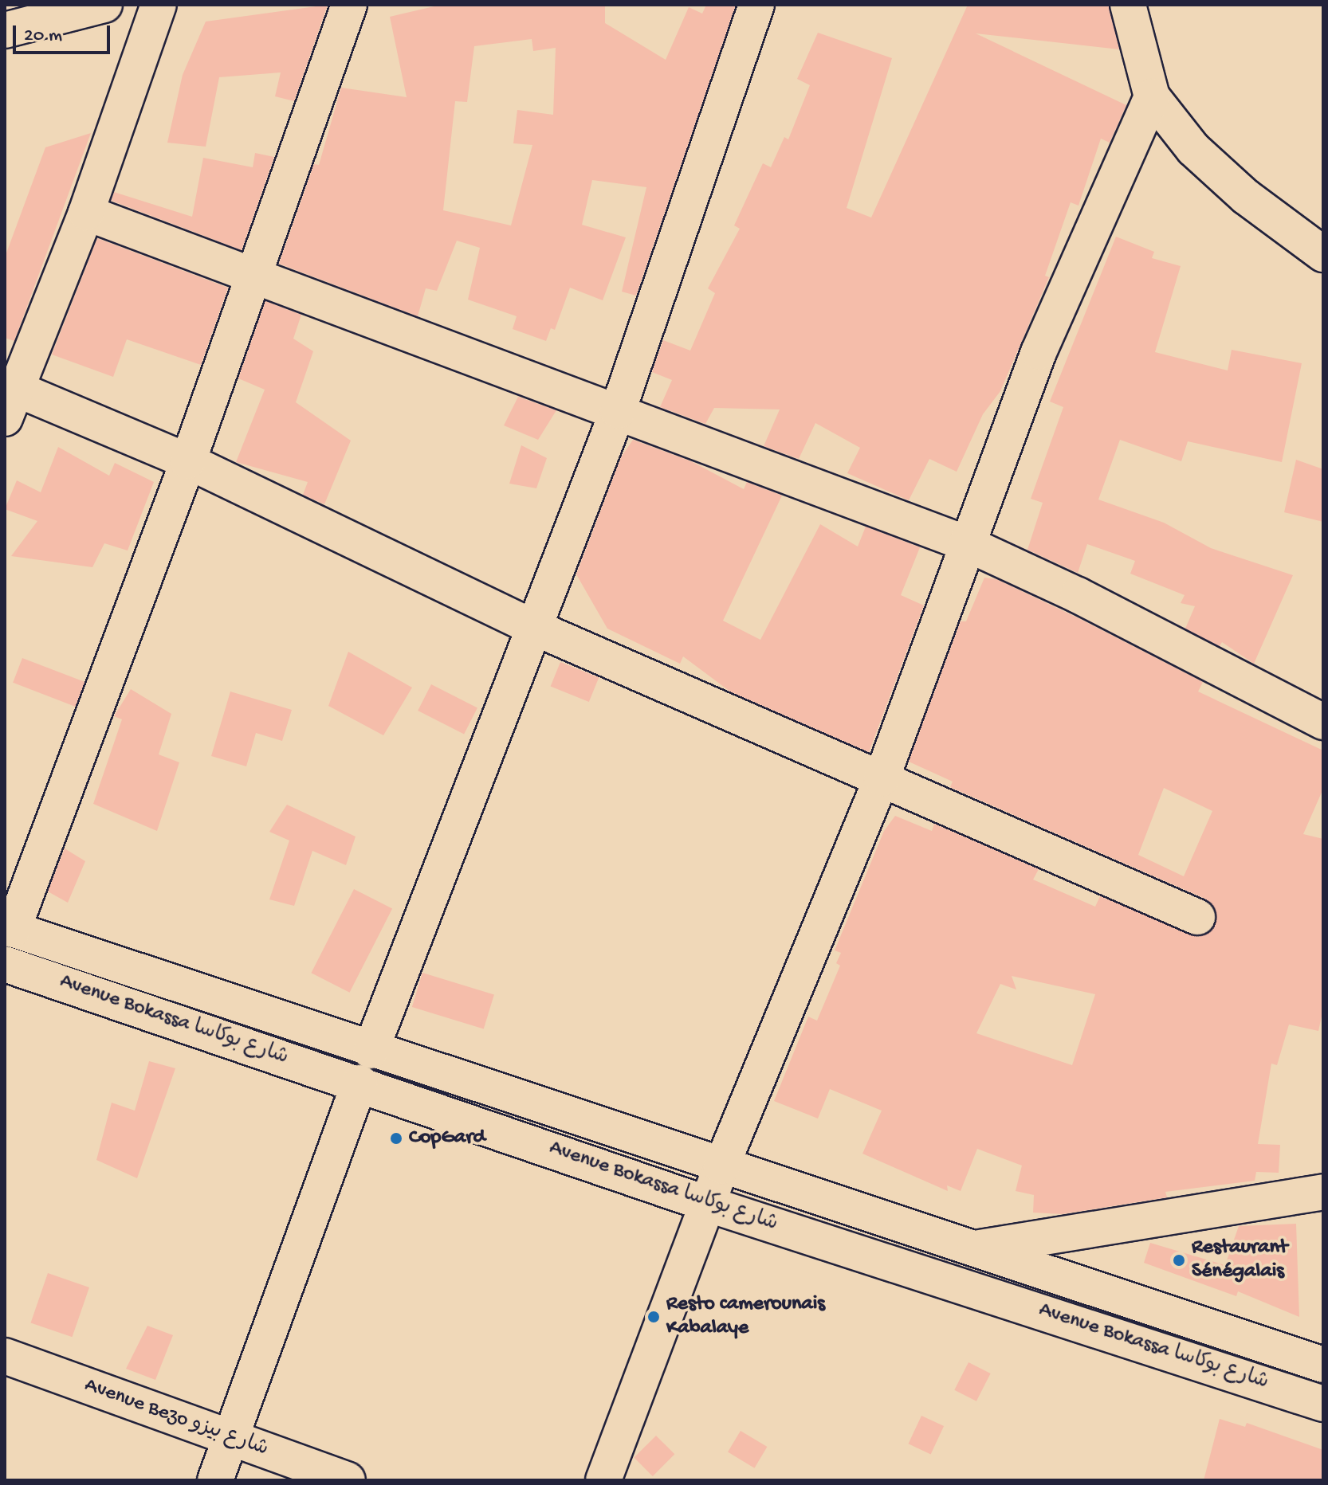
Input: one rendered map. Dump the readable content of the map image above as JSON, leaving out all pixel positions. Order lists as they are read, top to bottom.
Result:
{
  "streets": {
    "street": ["Avenue Bokassa شارع بوكاسا", "Avenue Bezo شارع بيزو"]
  },
  "places": ["CopGard", "Restaurant Sénégalais", "Resto camerounais Kabalaye"],
  "scale_bar": "20 m"
}
